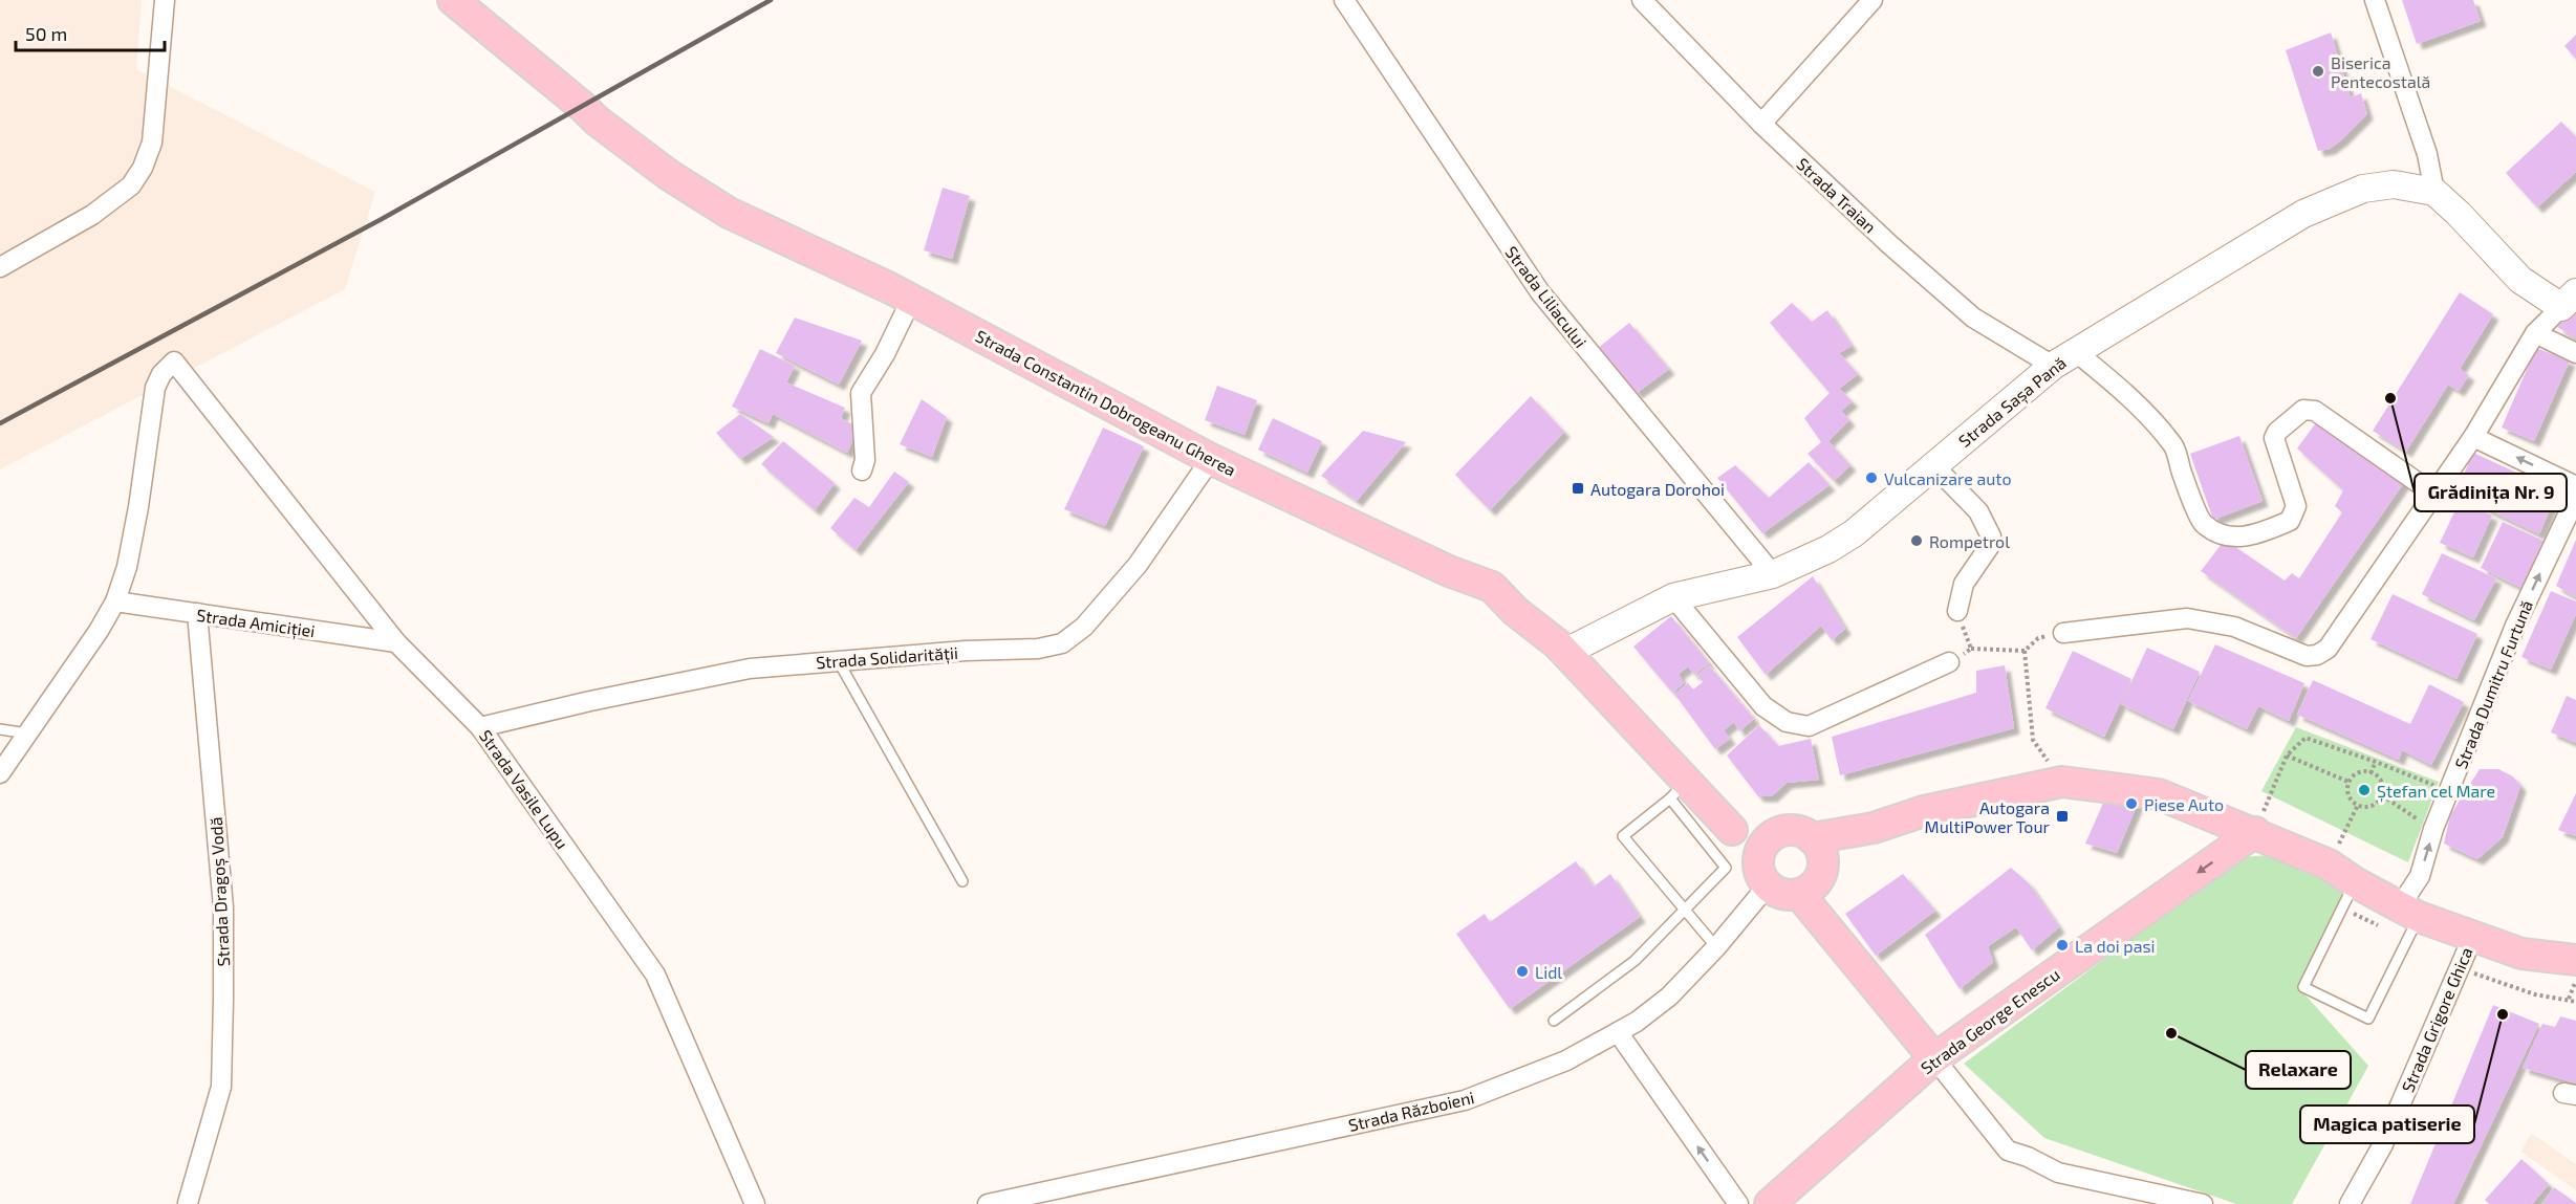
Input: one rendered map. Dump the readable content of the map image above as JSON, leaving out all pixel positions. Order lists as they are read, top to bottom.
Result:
{
  "streets": {
    "main road": ["Strada Constantin Dobrogeanu Gherea", "Strada George Enescu"],
    "street": [
      "Strada Traian",
      "Strada Liliacului",
      "Strada Sașa Pană",
      "Strada Amiciției",
      "Strada Solidarității",
      "Strada Dumitru Furtună",
      "Strada Vasile Lupu",
      "Strada Dragoș Vodă",
      "Strada Grigore Ghica",
      "Strada Războieni"
    ]
  },
  "crossings": [
    ["Strada Traian", "Strada Sașa Pană"],
    ["Strada Liliacului", "Strada Sașa Pană"],
    ["Strada Sașa Pană", "Strada Constantin Dobrogeanu Gherea"],
    ["Strada Constantin Dobrogeanu Gherea", "Strada Solidarității"],
    ["Strada Constantin Dobrogeanu Gherea", "Strada Războieni"],
    ["Strada Amiciției", "Strada Vasile Lupu"],
    ["Strada Amiciției", "Strada Dragoș Vodă"],
    ["Strada Solidarității", "Strada Vasile Lupu"]
  ],
  "one_way": ["Strada Dumitru Furtună"],
  "places": {
    "other": [
      "Biserica Pentecostală",
      "Grădinița Nr. 9",
      "Vulcanizare auto",
      "Rompetrol",
      "Ștefan cel Mare",
      "Piese Auto",
      "La doi pasi",
      "Lidl",
      "Magica patiserie",
      "Relaxare"
    ],
    "transit": ["Autogara Dorohoi", "Autogara MultiPower Tour"]
  },
  "scale_bar": "50 m"
}
